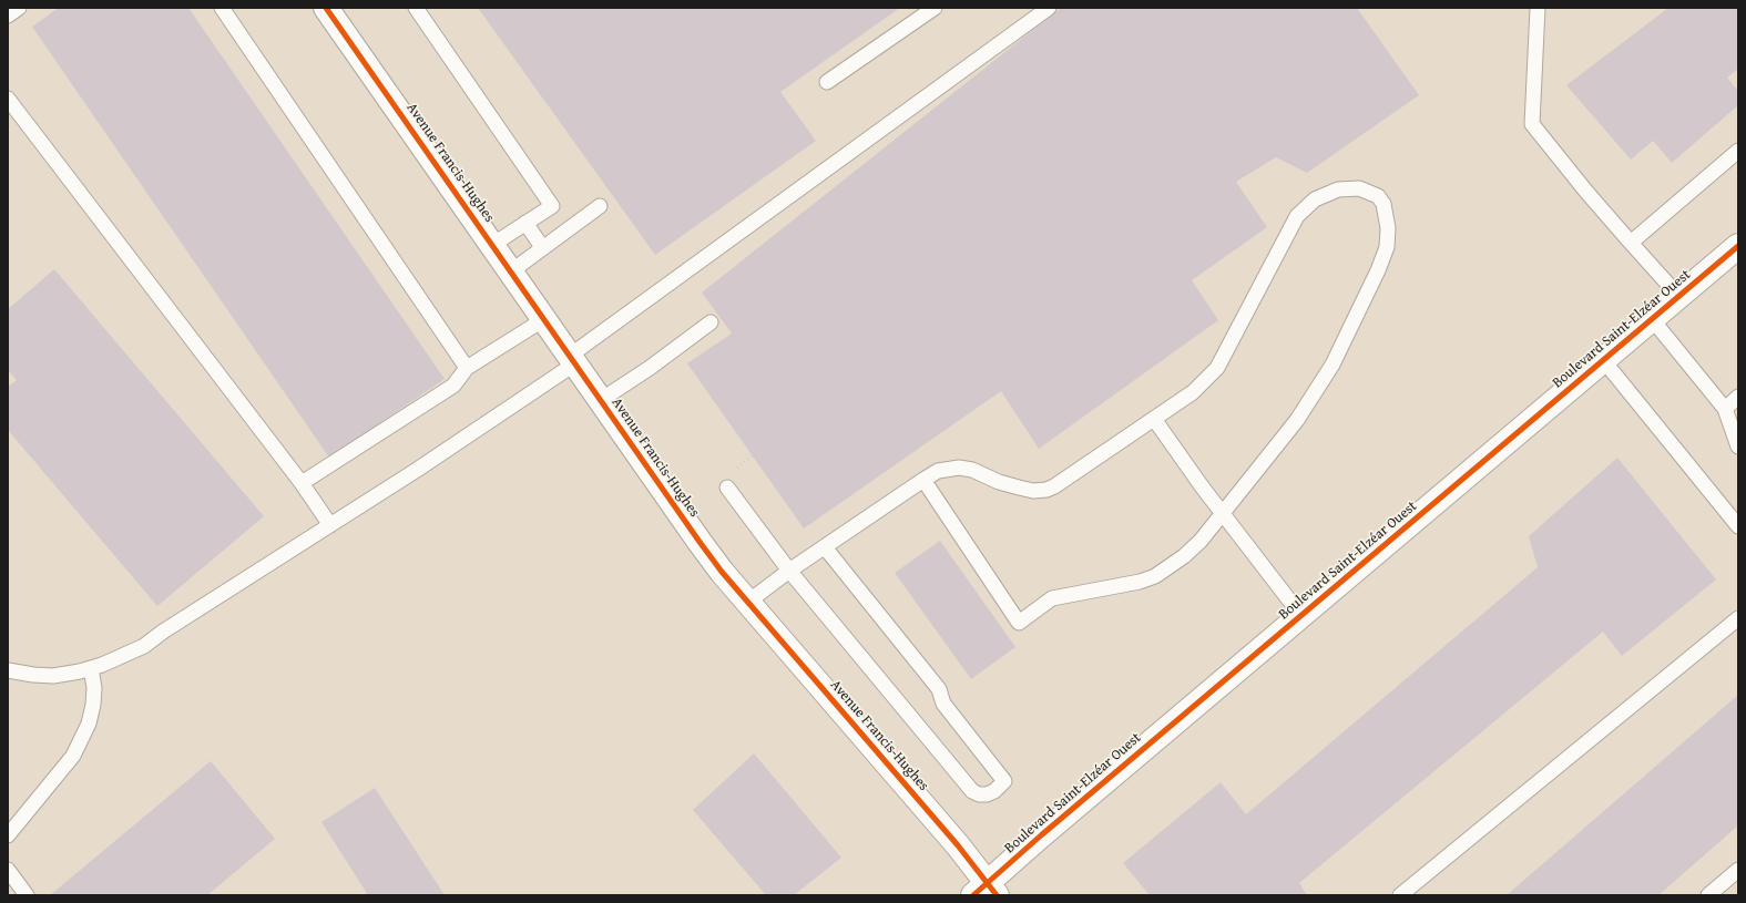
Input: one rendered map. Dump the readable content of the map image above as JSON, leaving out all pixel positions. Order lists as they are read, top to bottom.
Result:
{
  "streets": {
    "street": ["Avenue Francis-Hughes", "Boulevard Saint-Elzéar Ouest"]
  },
  "crossings": [
    ["Avenue Francis-Hughes", "Boulevard Saint-Elzéar Ouest"]
  ]
}
